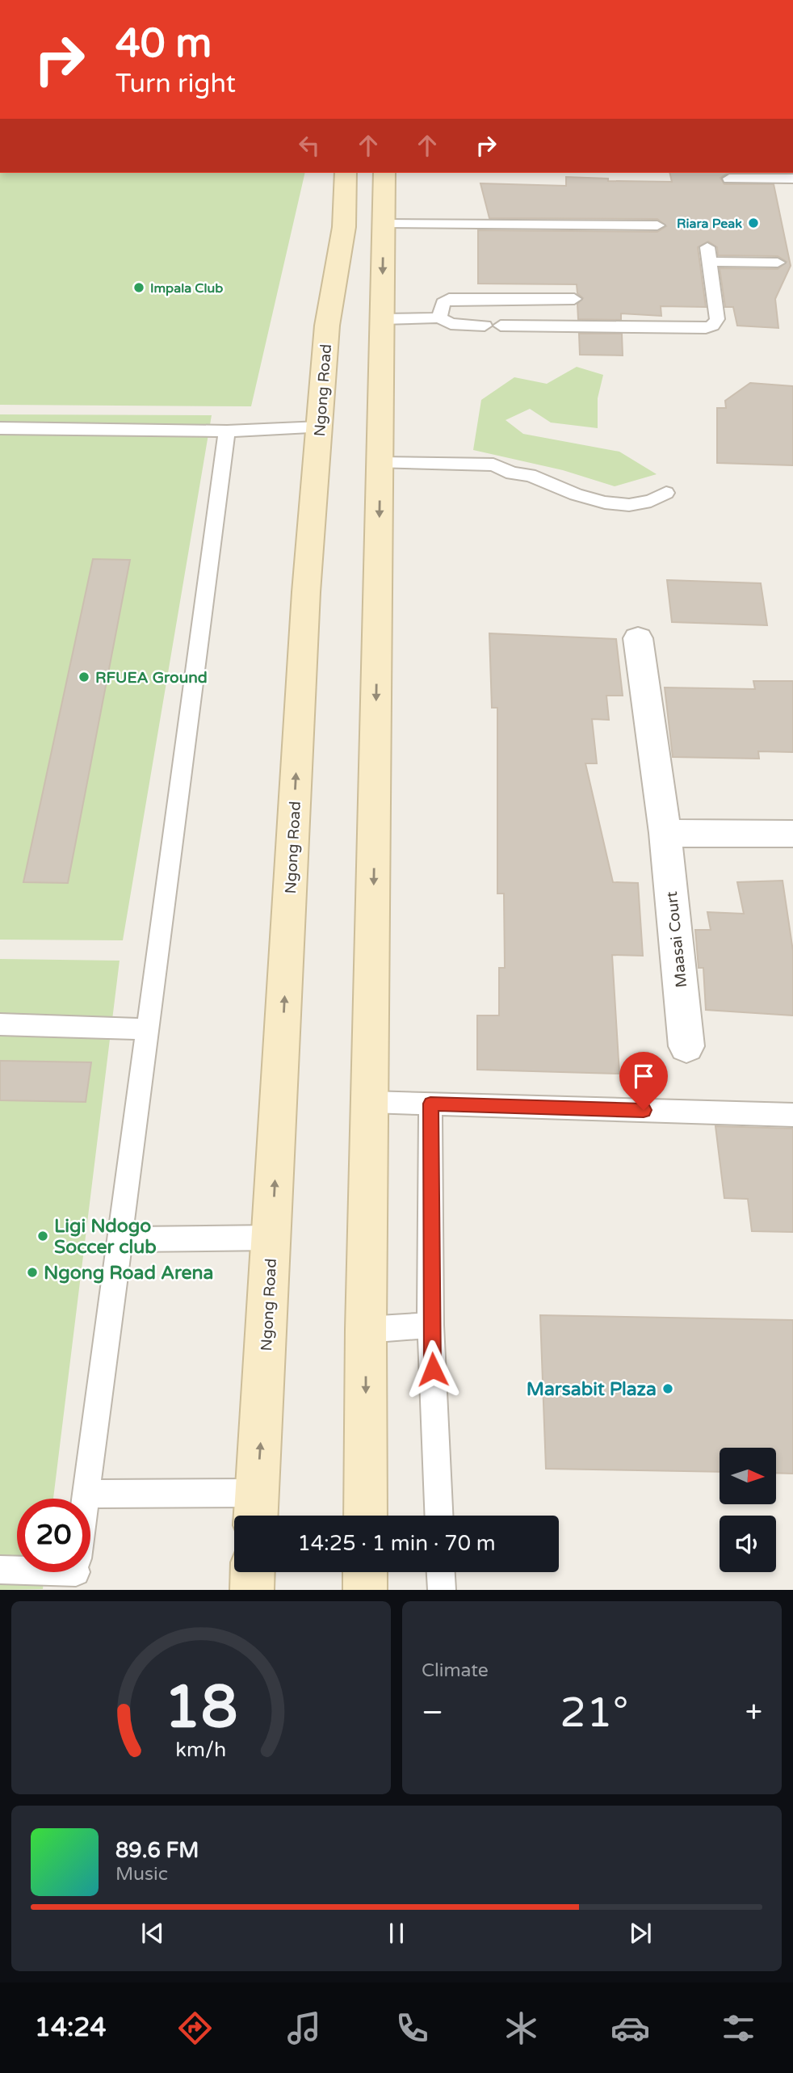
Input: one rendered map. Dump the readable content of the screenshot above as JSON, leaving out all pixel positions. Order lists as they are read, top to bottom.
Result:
{
  "streets": {
    "main road": ["Ngong Road"],
    "street": ["Maasai Court"]
  },
  "places": [
    "Riara Peak",
    "Impala Club",
    "RFUEA Ground",
    "Ligi Ndogo Soccer club",
    "Ngong Road Arena",
    "Marsabit Plaza"
  ],
  "north": "right",
  "page": {
    "turn": ["40 m", "Turn right"],
    "limit": "20",
    "trip": "14:25 · 1 min · 70 m",
    "tile": "Climate",
    "heat": ["−", "21°", "+"],
    "song": ["89.6 FM", "Music"],
    "tabs": "14:24",
    "gauge": ["18", "km/h"]
  }
}
